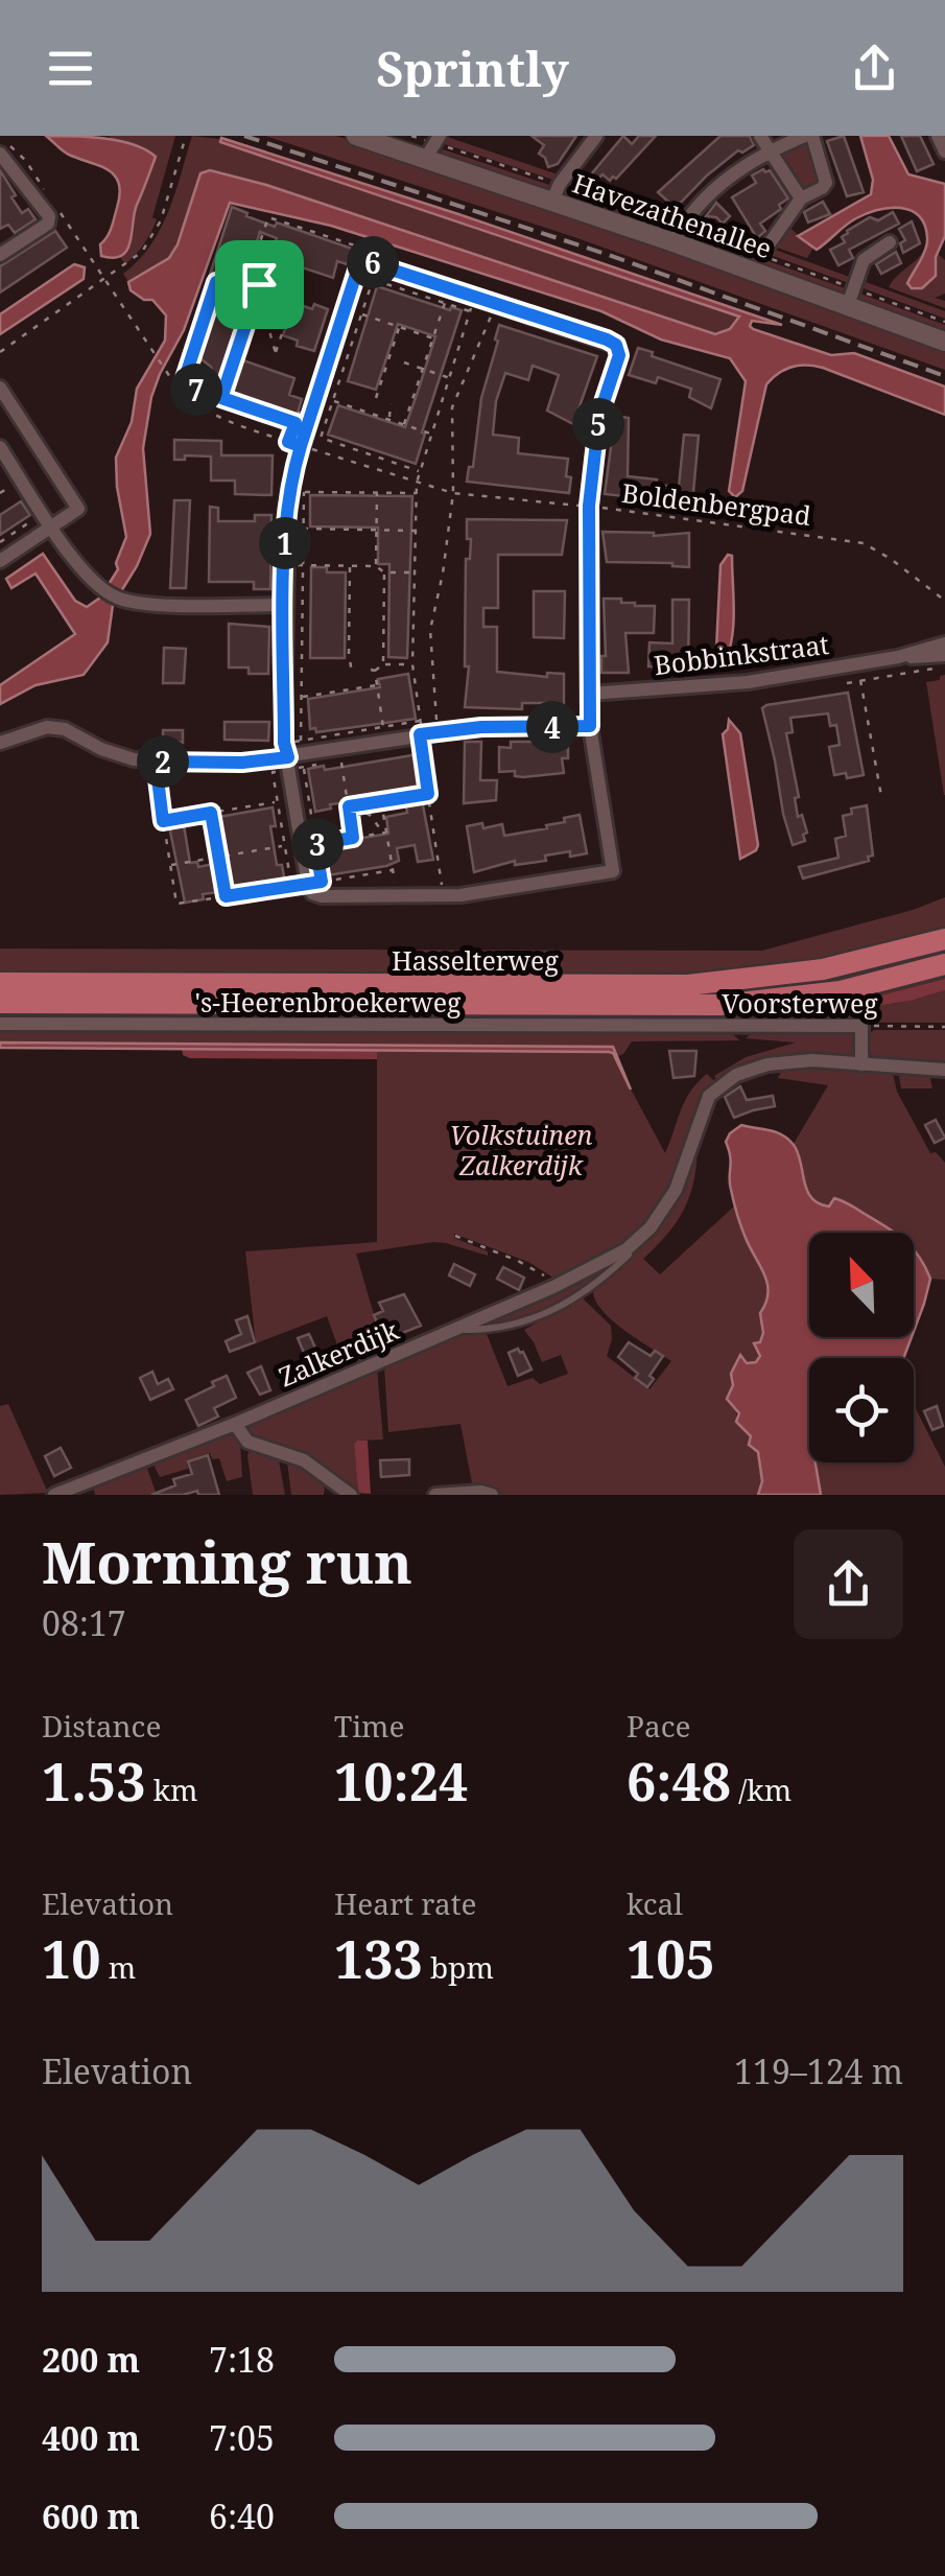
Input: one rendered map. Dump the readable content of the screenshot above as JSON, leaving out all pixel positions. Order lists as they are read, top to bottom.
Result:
{
  "streets": {
    "main road": ["Havezathenallee", "Hasselterweg"],
    "street": [
      "Bobbinkstraat",
      "'s-Heerenbroekerweg",
      "Voorsterweg",
      "Zalkerdijk"
    ],
    "path": ["Boldenbergpad"]
  },
  "crossings": [
    ["'s-Heerenbroekerweg", "Voorsterweg"]
  ],
  "parks": ["Volkstuinen Zalkerdijk"],
  "north": "top left",
  "page": {
    "header": "Sprintly",
    "pins": [
      "6",
      "7",
      "5",
      "1",
      "4",
      "2",
      "3"
    ],
    "heading": ["Morning run", "08:17"],
    "stats": [
      ["Distance", "1.53 km"],
      ["Time", "10:24"],
      ["Pace", "6:48 /km"],
      ["Elevation", "10 m"],
      ["Heart rate", "133 bpm"],
      ["kcal", "105"]
    ],
    "chart": ["Elevation", "119–124 m"],
    "list": [
      {
        "name": "200 m",
        "note": "7:18"
      },
      {
        "name": "400 m",
        "note": "7:05"
      },
      {
        "name": "600 m",
        "note": "6:40"
      }
    ]
  }
}
